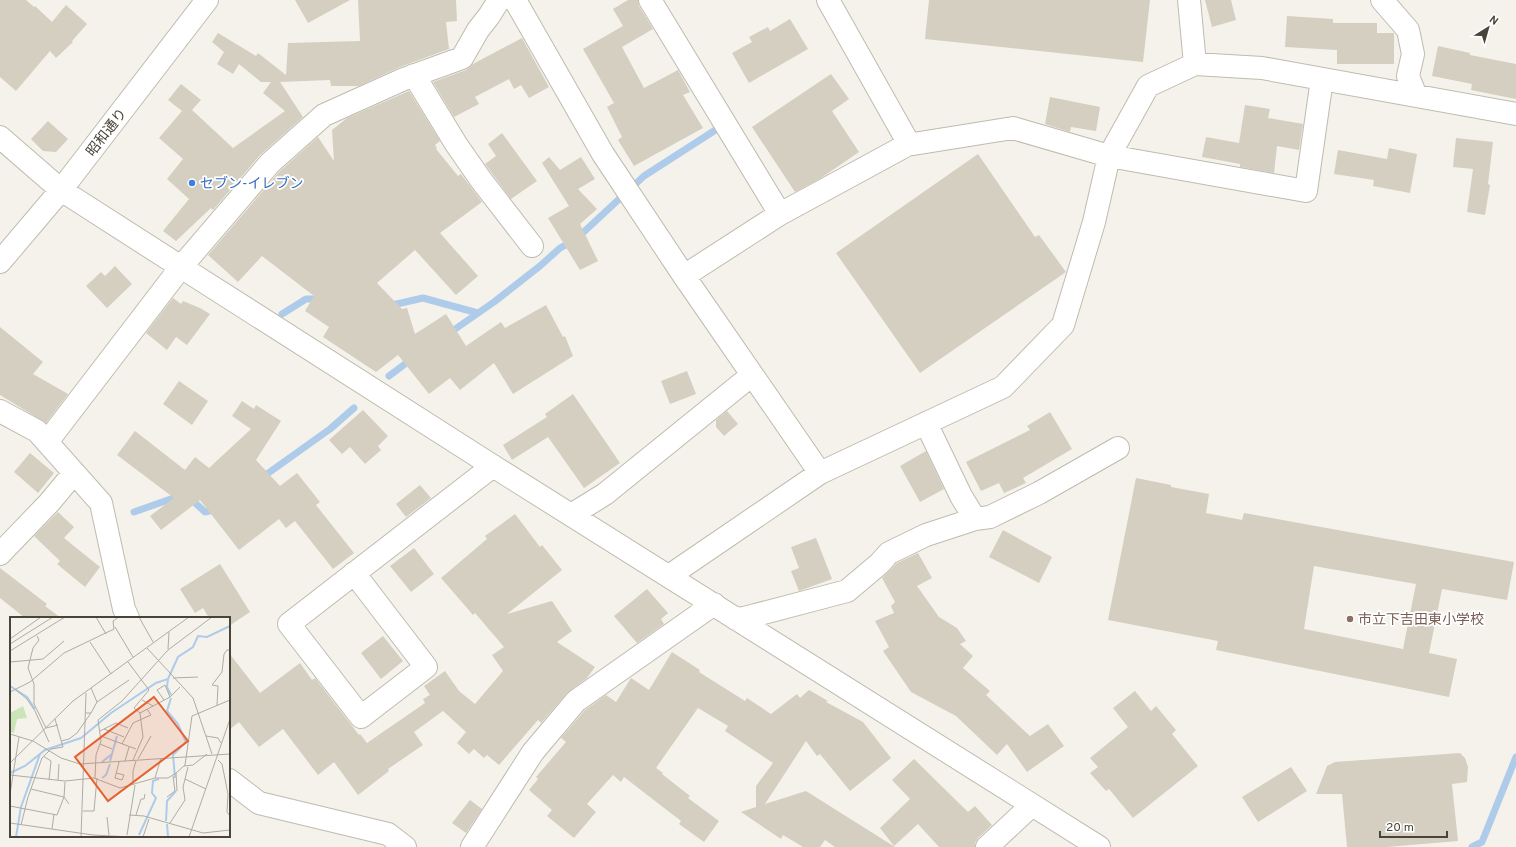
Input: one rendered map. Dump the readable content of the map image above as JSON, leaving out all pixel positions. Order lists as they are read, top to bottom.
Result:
{
  "streets": {
    "street": ["昭和通り"]
  },
  "places": ["セブン-イレブン", "市立下吉田東小学校"],
  "scale_bar": "20 m",
  "north": "top right"
}
